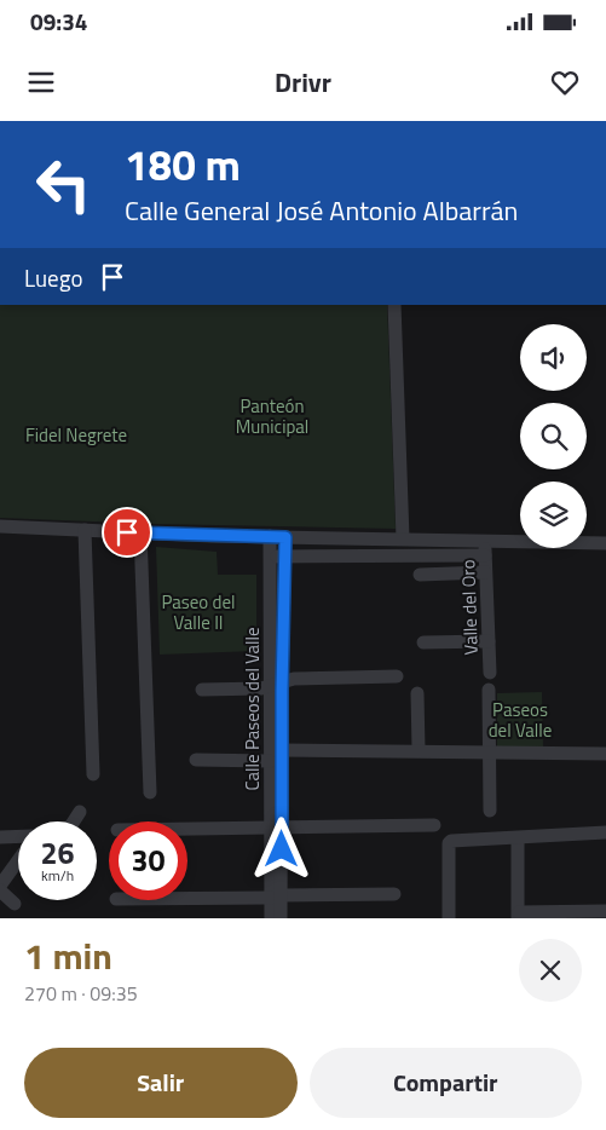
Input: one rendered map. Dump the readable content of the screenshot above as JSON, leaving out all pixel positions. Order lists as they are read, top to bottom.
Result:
{
  "streets": {
    "street": ["Valle del Oro", "Calle Paseos del Valle"]
  },
  "parks": [
    "Panteón Municipal",
    "Fidel Negrete",
    "Paseo del Valle II",
    "Paseos del Valle"
  ],
  "page": {
    "status": "09:34",
    "header": "Drivr",
    "turn": ["180 m", "Calle General José Antonio Albarrán"],
    "then": "Luego",
    "speed": "26 km/h",
    "limit": "30",
    "heading": ["1 min", "270 m · 09:35"],
    "buttons": ["Salir", "Compartir"]
  }
}
